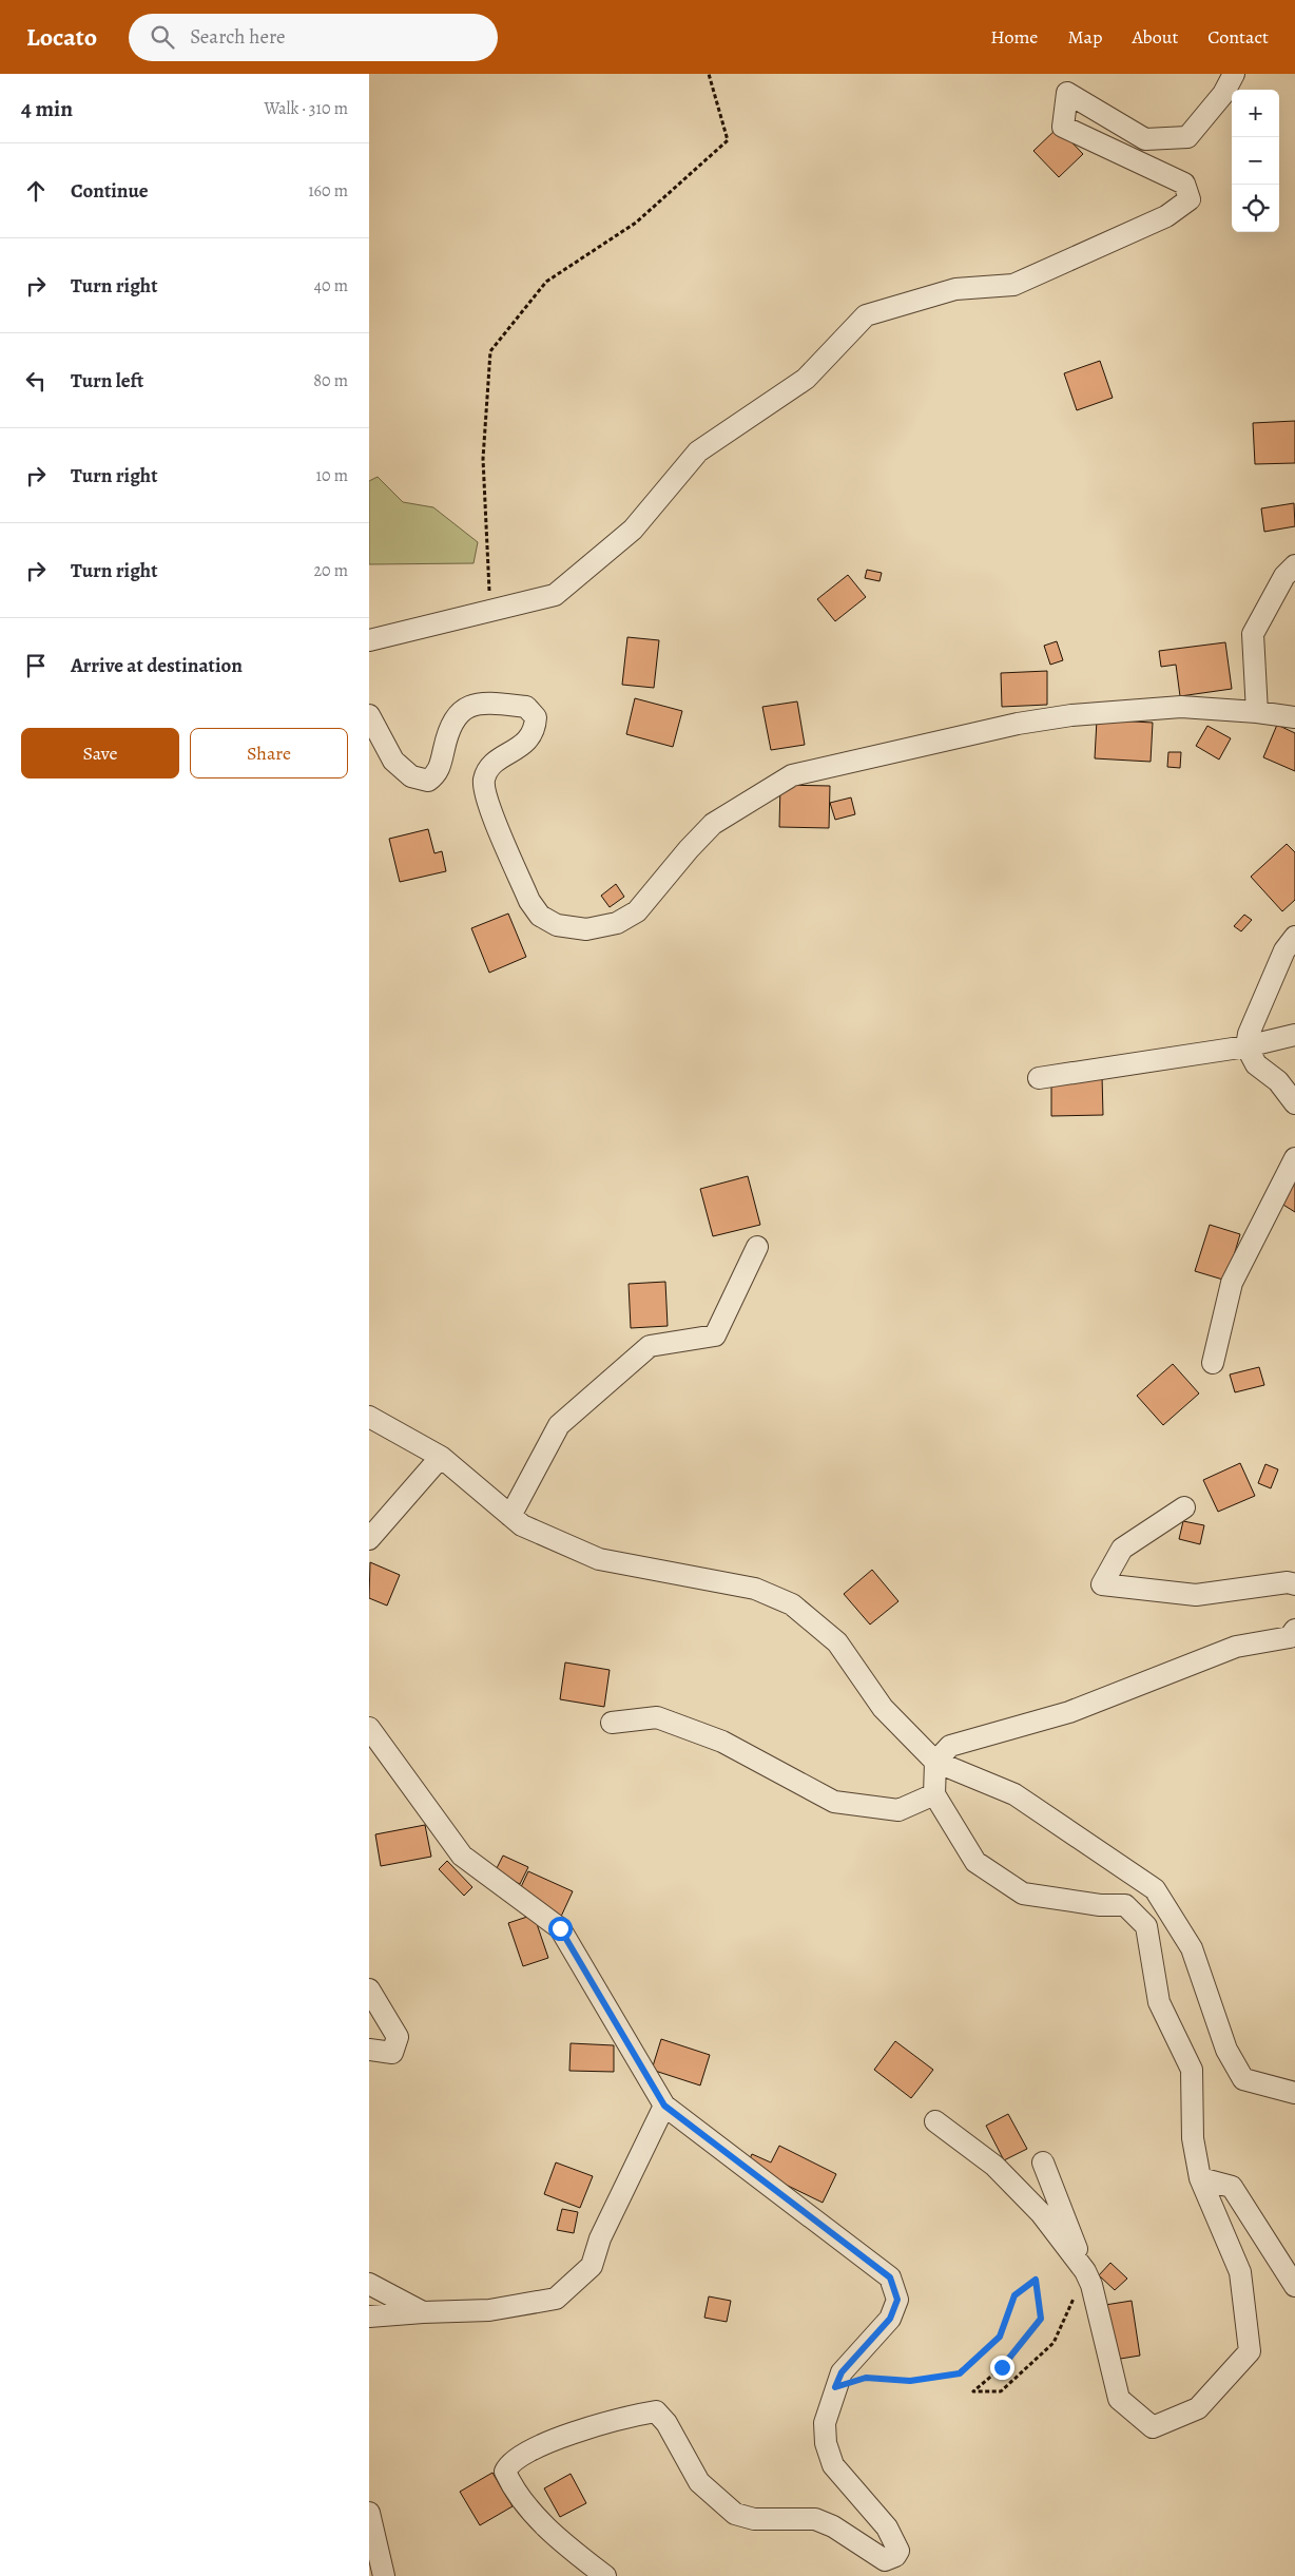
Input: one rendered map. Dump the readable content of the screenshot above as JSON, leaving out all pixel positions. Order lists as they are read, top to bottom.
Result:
{
  "page": {
    "header": "Locato",
    "search": "Search here",
    "nav": [
      "Home",
      "Map",
      "About",
      "Contact"
    ],
    "heading": ["4 min", "Walk · 310 m"],
    "map_buttons": ["+", "−"],
    "list": [
      ["Continue", "160 m"],
      ["Turn right", "40 m"],
      ["Turn left", "80 m"],
      ["Turn right", "10 m"],
      ["Turn right", "20 m"],
      "Arrive at destination"
    ],
    "buttons": ["Save", "Share"]
  }
}
